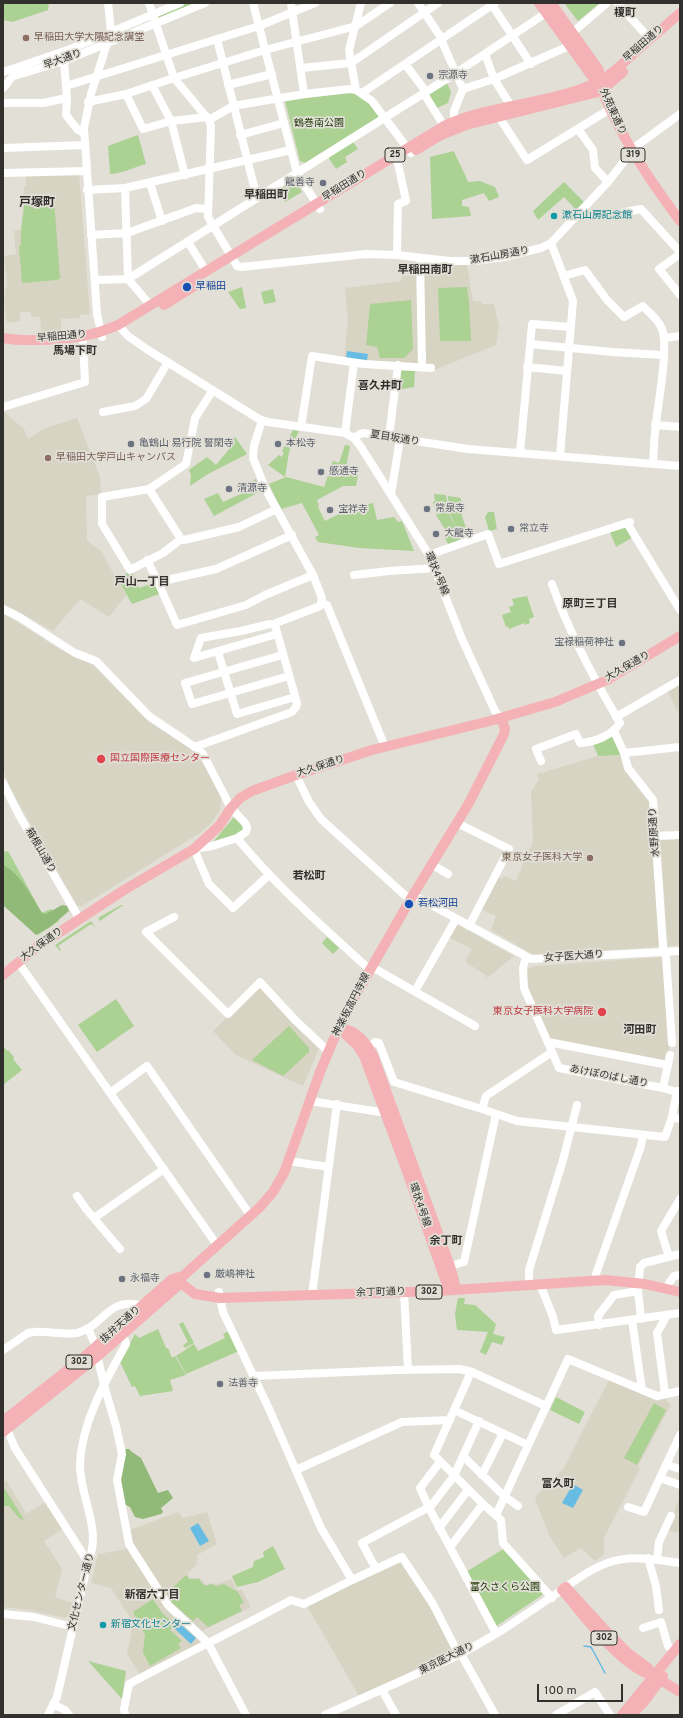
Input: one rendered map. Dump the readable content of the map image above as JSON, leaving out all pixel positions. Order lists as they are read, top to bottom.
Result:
{
  "streets": {
    "main road": [
      "早稲田通り",
      "外苑東通り",
      "25",
      "319",
      "環状4号線",
      "大久保通り",
      "神楽坂高円寺線",
      "302",
      "余丁町通り",
      "抜弁天通り"
    ],
    "street": [
      "早大通り",
      "漱石山房通り",
      "夏目坂通り",
      "水野原通り",
      "箱根山通り",
      "女子医大通り",
      "あけぼのばし通り",
      "文化センター通り",
      "東京医大通り"
    ]
  },
  "crossings": [
    ["早稲田通り", "外苑東通り"],
    ["早稲田通り", "漱石山房通り"],
    ["外苑東通り", "漱石山房通り"],
    ["夏目坂通り", "環状4号線"],
    ["環状4号線", "大久保通り"],
    ["環状4号線", "神楽坂高円寺線"],
    ["環状4号線", "余丁町通り"],
    ["大久保通り", "箱根山通り"],
    ["大久保通り", "女子医大通り"],
    ["大久保通り", "神楽坂高円寺線"],
    ["水野原通り", "女子医大通り"],
    ["女子医大通り", "神楽坂高円寺線"],
    ["女子医大通り", "あけぼのばし通り"],
    ["神楽坂高円寺線", "余丁町通り"],
    ["神楽坂高円寺線", "抜弁天通り"],
    ["302", "東京医大通り"],
    ["余丁町通り", "抜弁天通り"],
    ["抜弁天通り", "文化センター通り"]
  ],
  "districts": [
    "榎町",
    "早稲田町",
    "戸塚町",
    "早稲田南町",
    "馬場下町",
    "喜久井町",
    "戸山一丁目",
    "原町三丁目",
    "若松町",
    "河田町",
    "余丁町",
    "富久町",
    "新宿六丁目"
  ],
  "parks": ["鶴巻南公園", "富久さくら公園"],
  "places": [
    "早稲田大学大隈記念講堂",
    "宗源寺",
    "龍善寺",
    "漱石山房記念館",
    "早稲田",
    "亀鶴山 易行院 誓閑寺",
    "本松寺",
    "早稲田大学戸山キャンパス",
    "感通寺",
    "清源寺",
    "常泉寺",
    "宝祥寺",
    "常立寺",
    "大龍寺",
    "宝禄稲荷神社",
    "国立国際医療センター",
    "東京女子医科大学",
    "若松河田",
    "東京女子医科大学病院",
    "厳嶋神社",
    "永福寺",
    "法善寺",
    "新宿文化センター"
  ],
  "scale_bar": "100 m"
}
